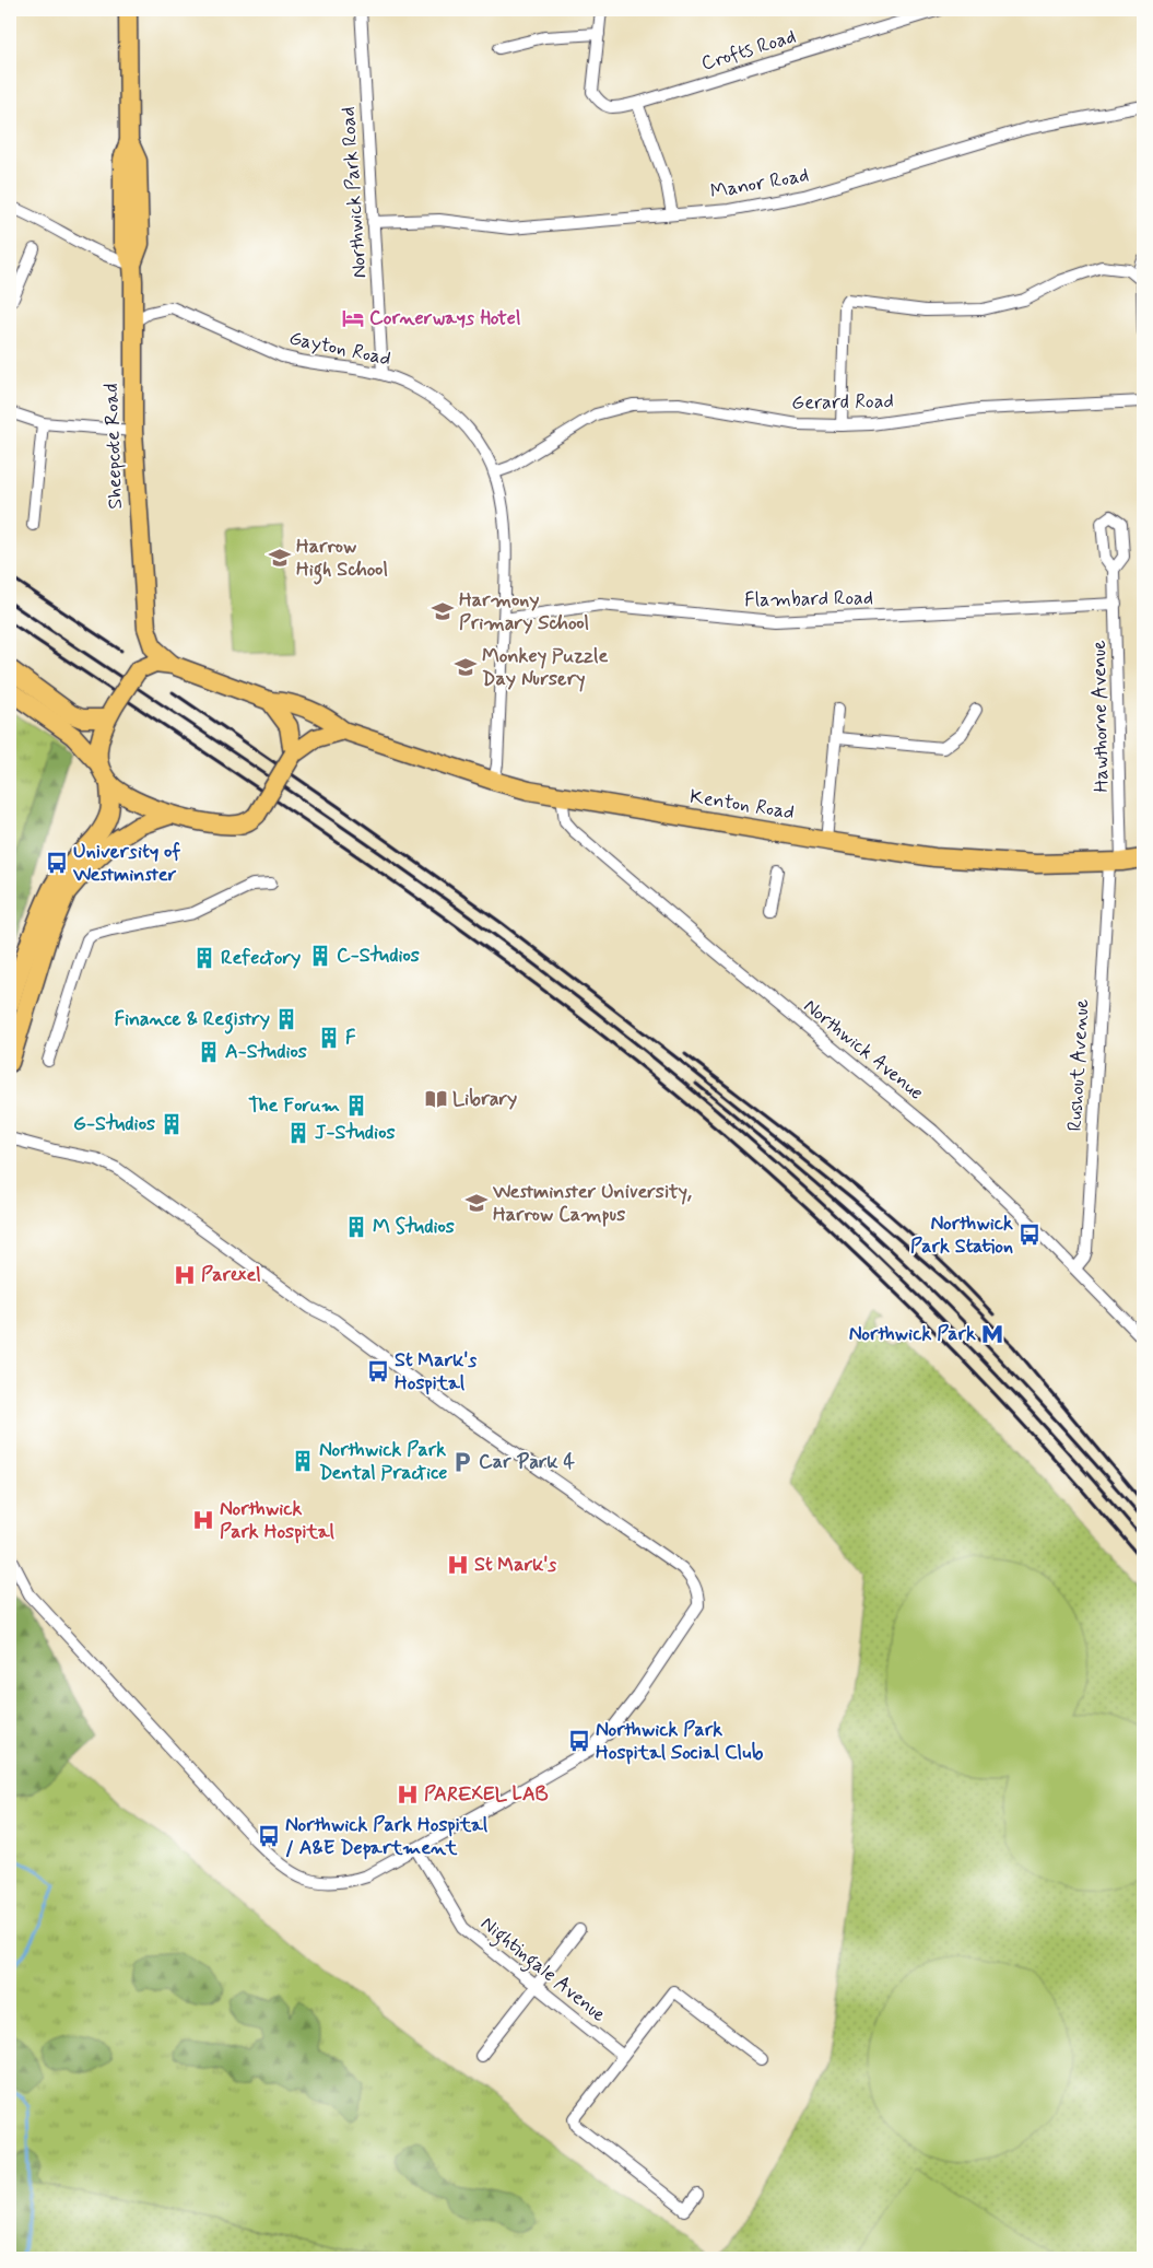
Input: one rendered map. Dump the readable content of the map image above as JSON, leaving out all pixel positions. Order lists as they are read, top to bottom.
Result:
{
  "streets": {
    "main road": ["Sheepcote Road", "Kenton Road"],
    "street": [
      "Crofts Road",
      "Manor Road",
      "Northwick Park Road",
      "Gayton Road",
      "Gerard Road",
      "Flambard Road",
      "Hawthorne Avenue",
      "Northwick Avenue",
      "Rushout Avenue",
      "Nightingale Avenue"
    ]
  },
  "crossings": [
    ["Manor Road", "Northwick Park Road"],
    ["Northwick Park Road", "Gayton Road"],
    ["Gayton Road", "Gerard Road"],
    ["Gayton Road", "Sheepcote Road"],
    ["Gayton Road", "Flambard Road"],
    ["Gayton Road", "Kenton Road"],
    ["Sheepcote Road", "Kenton Road"],
    ["Flambard Road", "Hawthorne Avenue"],
    ["Hawthorne Avenue", "Kenton Road"],
    ["Hawthorne Avenue", "Rushout Avenue"],
    ["Kenton Road", "Northwick Avenue"],
    ["Kenton Road", "Rushout Avenue"],
    ["Northwick Avenue", "Rushout Avenue"]
  ],
  "places": {
    "hotel": ["Cornerways Hotel"],
    "school or university": [
      "Harrow High School",
      "Harmony Primary School",
      "Monkey Puzzle Day Nursery",
      "Westminster University, Harrow Campus"
    ],
    "bus stop": [
      "University of Westminster",
      "Northwick Park Station",
      "St Mark's Hospital",
      "Northwick Park Hospital Social Club",
      "Northwick Park Hospital / A&E Department"
    ],
    "building": [
      "C-Studios",
      "Refectory",
      "Finance & Registry",
      "F",
      "A-Studios",
      "The Forum",
      "G-Studios",
      "J-Studios",
      "M Studios",
      "Northwick Park Dental Practice"
    ],
    "library": ["Library"],
    "hospital": [
      "Parexel",
      "Northwick Park Hospital",
      "St Mark's",
      "PAREXEL LAB"
    ],
    "metro station": ["Northwick Park"],
    "parking": ["Car Park 4"]
  }
}
